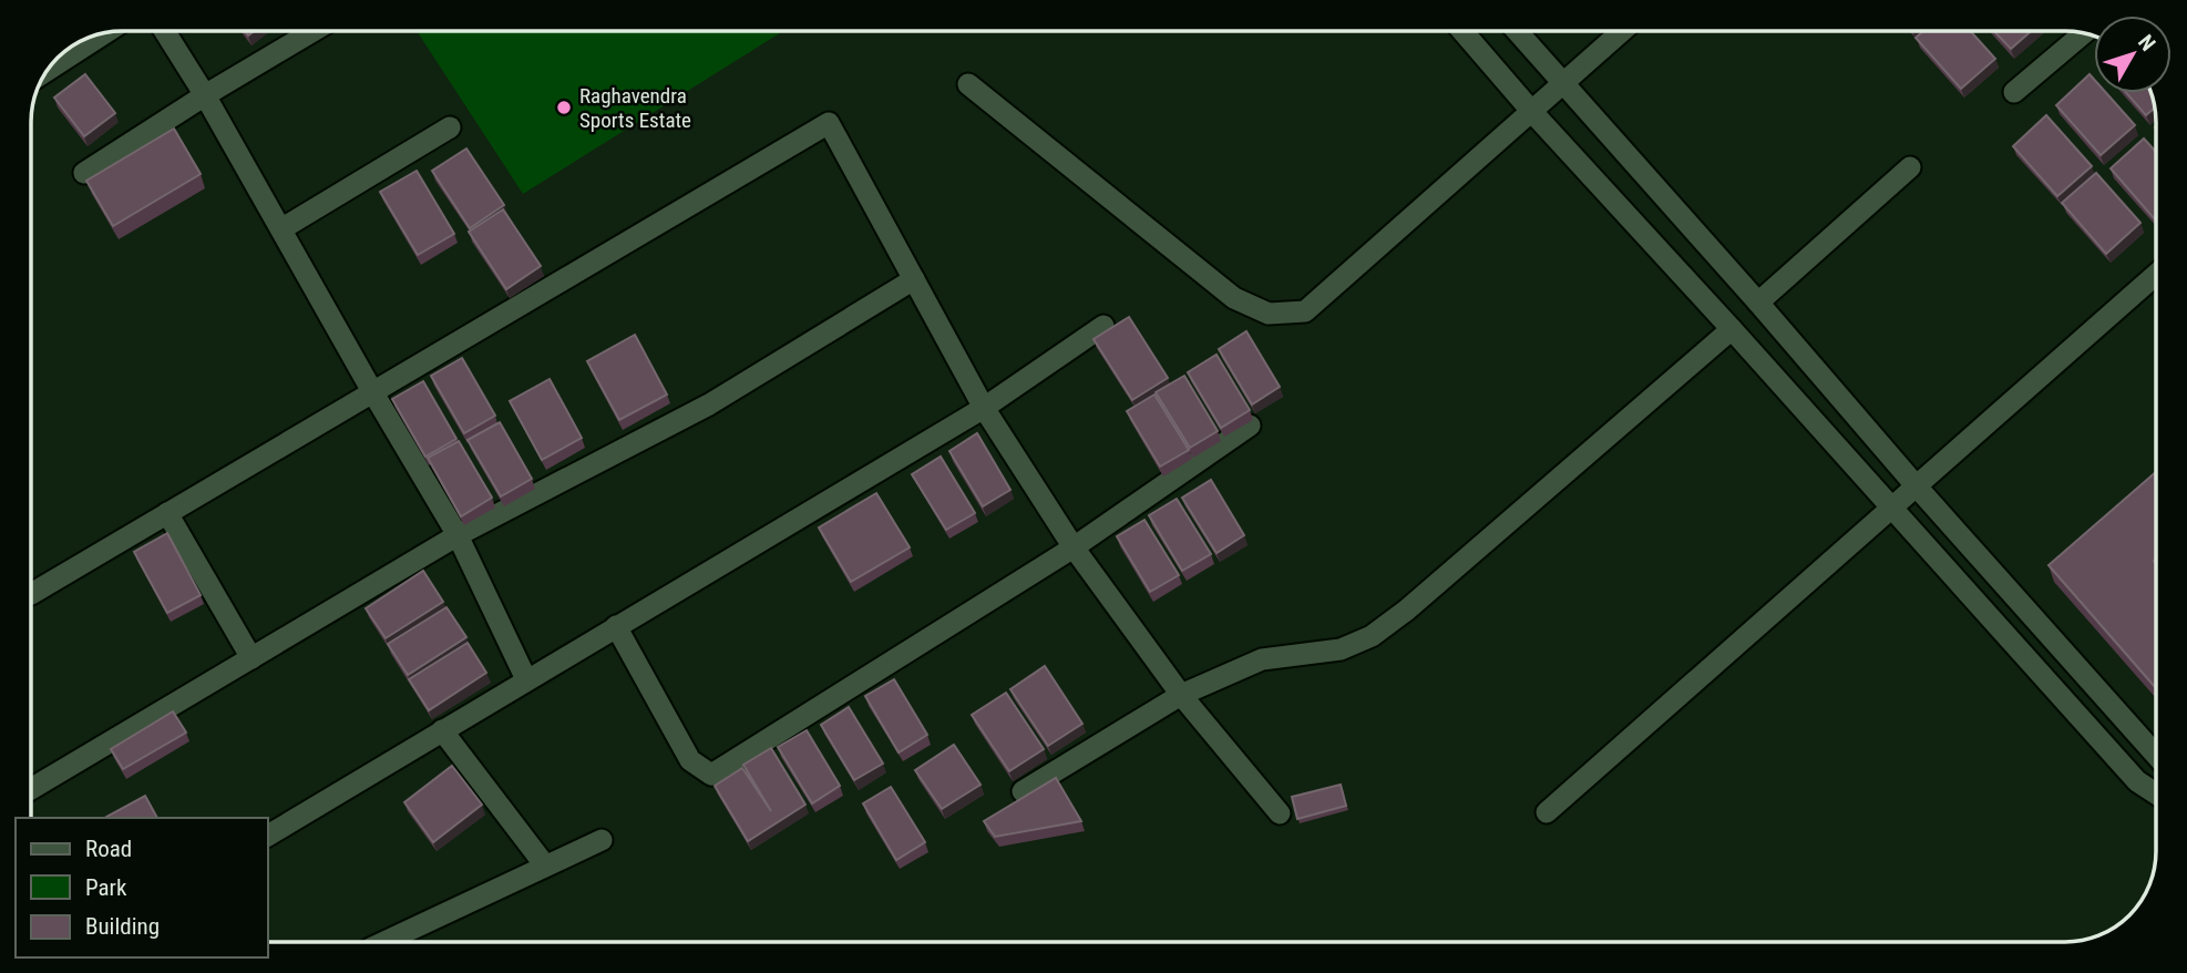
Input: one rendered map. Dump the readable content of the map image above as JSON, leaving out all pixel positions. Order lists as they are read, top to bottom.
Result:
{
  "places": ["Raghavendra Sports Estate"],
  "legend": ["Road", "Park", "Building"],
  "north": "top right"
}
